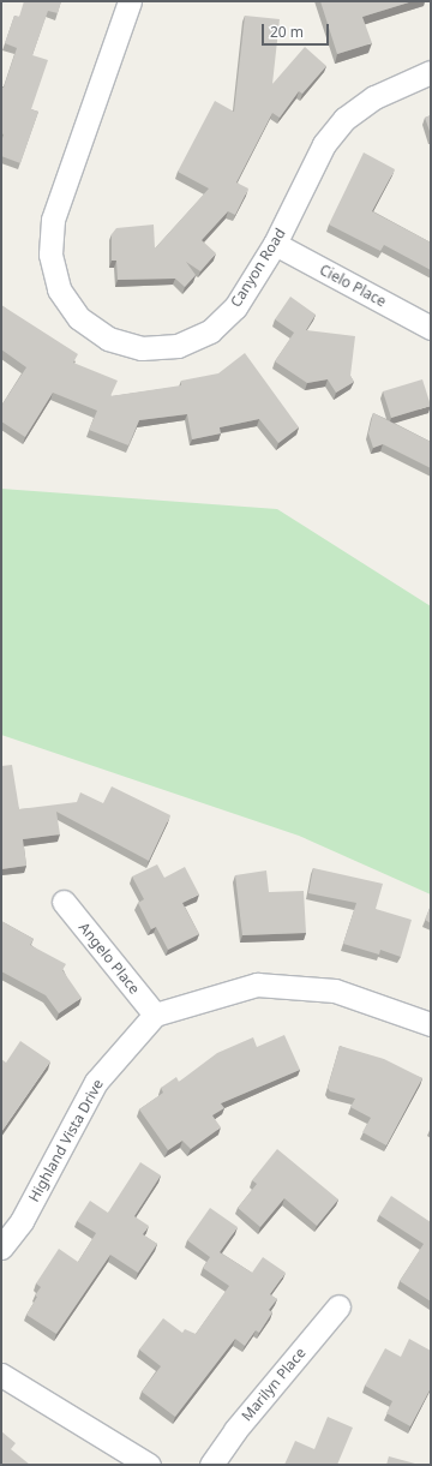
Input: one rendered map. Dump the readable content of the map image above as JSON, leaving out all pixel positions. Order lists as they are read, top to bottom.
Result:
{
  "streets": {
    "street": [
      "Canyon Road",
      "Cielo Place",
      "Angelo Place",
      "Highland Vista Drive",
      "Marilyn Place"
    ]
  },
  "crossings": [
    ["Canyon Road", "Cielo Place"],
    ["Angelo Place", "Highland Vista Drive"]
  ],
  "scale_bar": "20 m"
}
